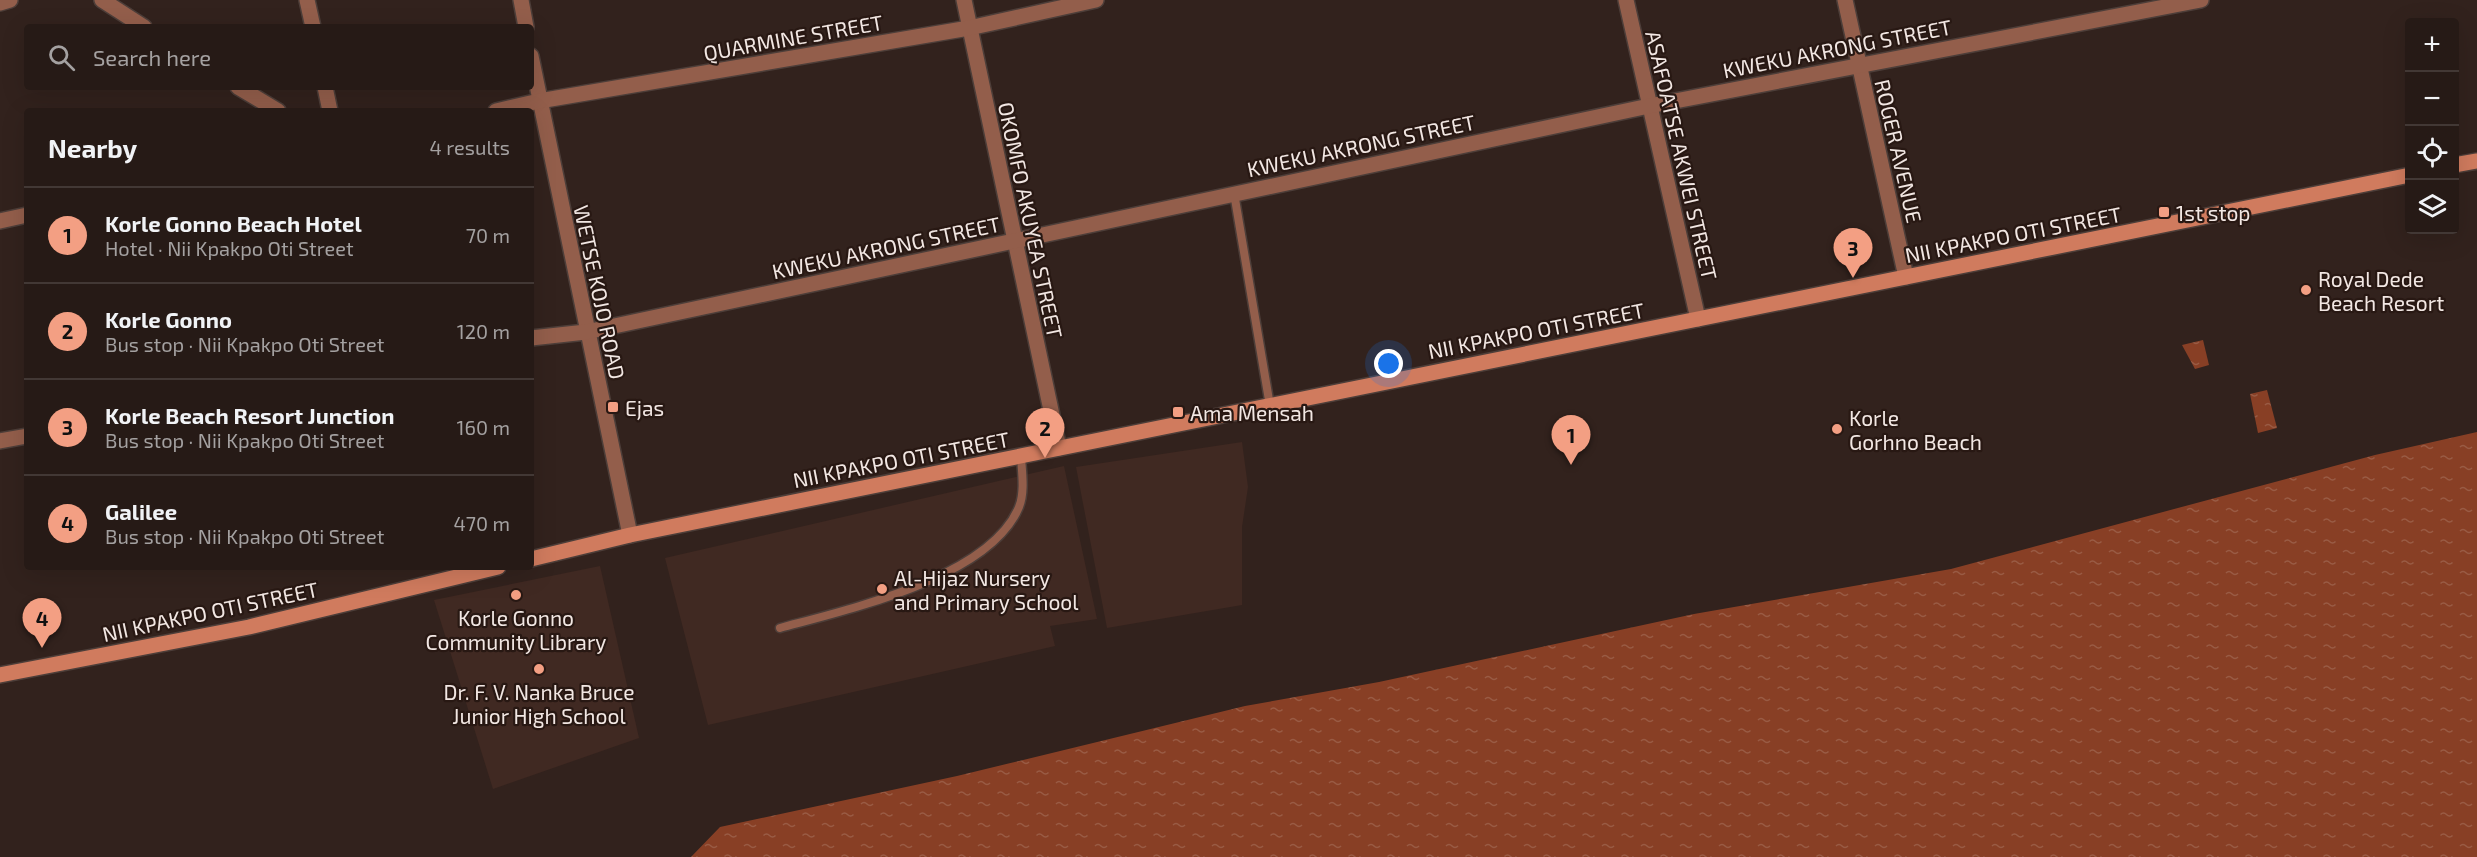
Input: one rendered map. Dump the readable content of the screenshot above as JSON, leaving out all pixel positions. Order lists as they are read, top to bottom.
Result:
{
  "streets": {
    "main road": ["NII KPAKPO OTI STREET"],
    "street": [
      "QUARMINE STREET",
      "KWEKU AKRONG STREET",
      "ROGER AVENUE",
      "ASAFOATSE AKWEI STREET",
      "OKOMFO AKUYEA STREET",
      "WETSE KOJO ROAD"
    ]
  },
  "crossings": [
    ["QUARMINE STREET", "OKOMFO AKUYEA STREET"],
    ["QUARMINE STREET", "WETSE KOJO ROAD"],
    ["KWEKU AKRONG STREET", "ROGER AVENUE"],
    ["KWEKU AKRONG STREET", "ASAFOATSE AKWEI STREET"],
    ["KWEKU AKRONG STREET", "OKOMFO AKUYEA STREET"],
    ["KWEKU AKRONG STREET", "WETSE KOJO ROAD"],
    ["ROGER AVENUE", "NII KPAKPO OTI STREET"],
    ["ASAFOATSE AKWEI STREET", "NII KPAKPO OTI STREET"],
    ["OKOMFO AKUYEA STREET", "NII KPAKPO OTI STREET"],
    ["NII KPAKPO OTI STREET", "WETSE KOJO ROAD"]
  ],
  "places": {
    "transit": ["1st stop", "Ejas", "Ama Mensah"],
    "other": [
      "Royal Dede Beach Resort",
      "Korle Gorhno Beach",
      "Al-Hijaz Nursery and Primary School",
      "Korle Gonno Community Library",
      "Dr. F. V. Nanka Bruce Junior High School"
    ]
  },
  "page": {
    "map_buttons": ["+", "−"],
    "search": "Search here",
    "heading": ["Nearby", "4 results"],
    "list": [
      {
        "mark": "1",
        "name": "Korle Gonno Beach Hotel",
        "note": "Hotel · Nii Kpakpo Oti Street",
        "value": "70 m"
      },
      {
        "mark": "2",
        "name": "Korle Gonno",
        "note": "Bus stop · Nii Kpakpo Oti Street",
        "value": "120 m"
      },
      {
        "mark": "3",
        "name": "Korle Beach Resort Junction",
        "note": "Bus stop · Nii Kpakpo Oti Street",
        "value": "160 m"
      },
      {
        "mark": "4",
        "name": "Galilee",
        "note": "Bus stop · Nii Kpakpo Oti Street",
        "value": "470 m"
      }
    ],
    "pins": [
      "3",
      "2",
      "1",
      "4"
    ]
  }
}
